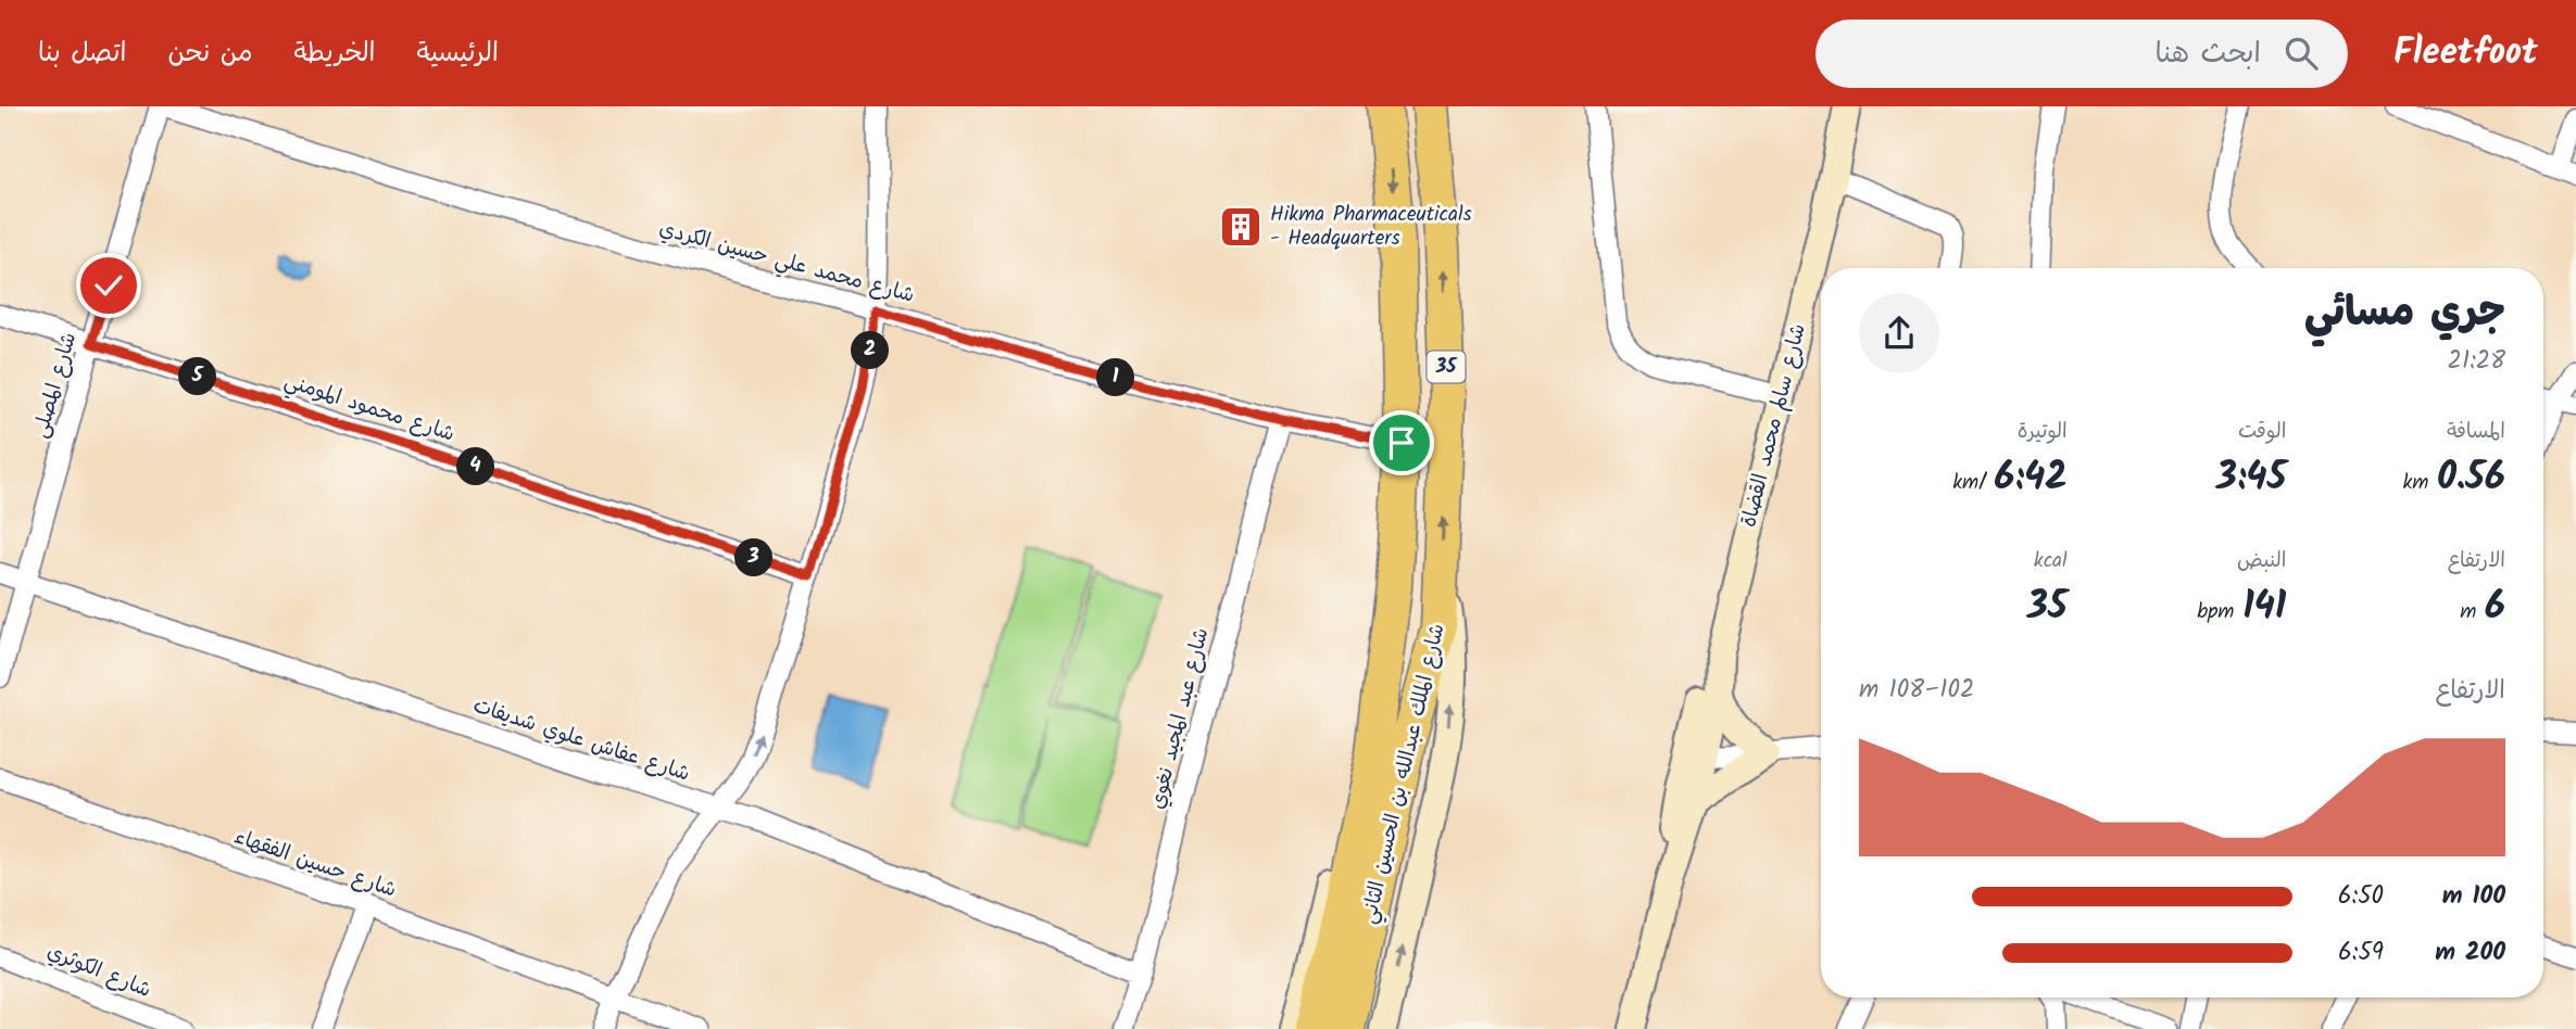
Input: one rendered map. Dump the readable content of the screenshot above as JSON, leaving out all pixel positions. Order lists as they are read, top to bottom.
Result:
{
  "streets": {
    "highway": ["35", "شارع الملك عبدالله بن الحسين الثاني"],
    "street": [
      "شارع محمد علي حسين الكردي",
      "شارع المصلى",
      "شارع محمود المومني",
      "شارع سالم محمد القضاة",
      "شارع عبد المجيد نغوي",
      "شارع عفاش علوي شديفات",
      "شارع حسين الفقهاء",
      "شارع الكوثري"
    ]
  },
  "crossings": [
    ["شارع محمد علي حسين الكردي", "شارع المصلى"],
    ["شارع محمد علي حسين الكردي", "شارع عبد المجيد نغوي"],
    ["شارع محمد علي حسين الكردي", "شارع الملك عبدالله بن الحسين الثاني"],
    ["شارع المصلى", "شارع محمود المومني"],
    ["شارع المصلى", "شارع عفاش علوي شديفات"],
    ["شارع عبد المجيد نغوي", "شارع عفاش علوي شديفات"]
  ],
  "places": {
    "building": ["Hikma Pharmaceuticals - Headquarters"]
  },
  "page": {
    "header": "Fleetfoot",
    "search": "ابحث هنا",
    "nav": [
      "الرئيسية",
      "الخريطة",
      "من نحن",
      "اتصل بنا"
    ],
    "heading": ["جري مسائي", "21:28"],
    "pins": [
      "2",
      "5",
      "1",
      "4",
      "3"
    ],
    "stats": [
      ["المسافة", "0.56 km"],
      ["الوقت", "3:45"],
      ["الوتيرة", "6:42 /km"],
      ["الارتفاع", "6 m"],
      ["النبض", "141 bpm"],
      ["kcal", "35"]
    ],
    "chart": ["الارتفاع", "102–108 m"],
    "list": [
      {
        "name": "100 m",
        "note": "6:50"
      },
      {
        "name": "200 m",
        "note": "6:59"
      }
    ]
  }
}
